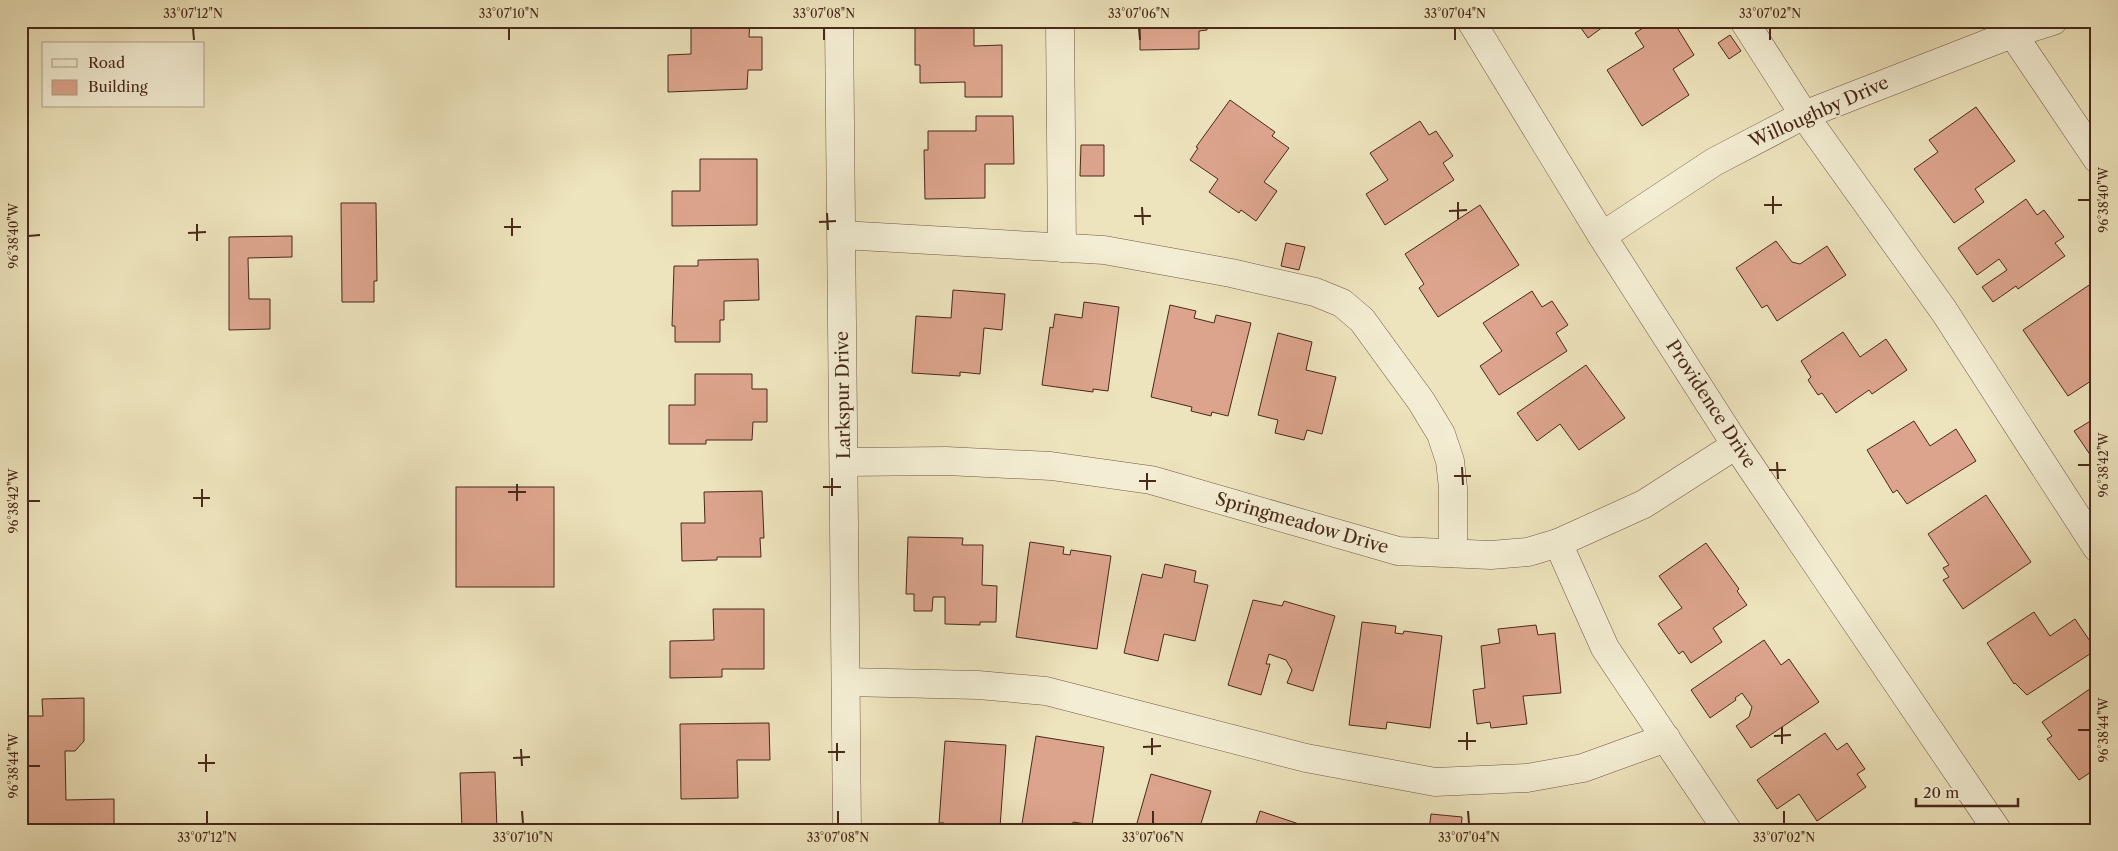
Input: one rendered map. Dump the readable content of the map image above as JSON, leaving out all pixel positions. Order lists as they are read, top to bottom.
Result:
{
  "streets": {
    "street": [
      "Willoughby Drive",
      "Larkspur Drive",
      "Providence Drive",
      "Springmeadow Drive"
    ]
  },
  "crossings": [
    ["Willoughby Drive", "Providence Drive"],
    ["Larkspur Drive", "Springmeadow Drive"],
    ["Providence Drive", "Springmeadow Drive"]
  ],
  "legend": ["Road", "Building"],
  "scale_bar": "20 m",
  "coordinates": [
    "33°07'12\"N",
    "33°07'10\"N",
    "33°07'08\"N",
    "33°07'06\"N",
    "33°07'04\"N",
    "33°07'02\"N",
    "96°38'40\"W",
    "96°38'42\"W",
    "96°38'44\"W"
  ]
}
